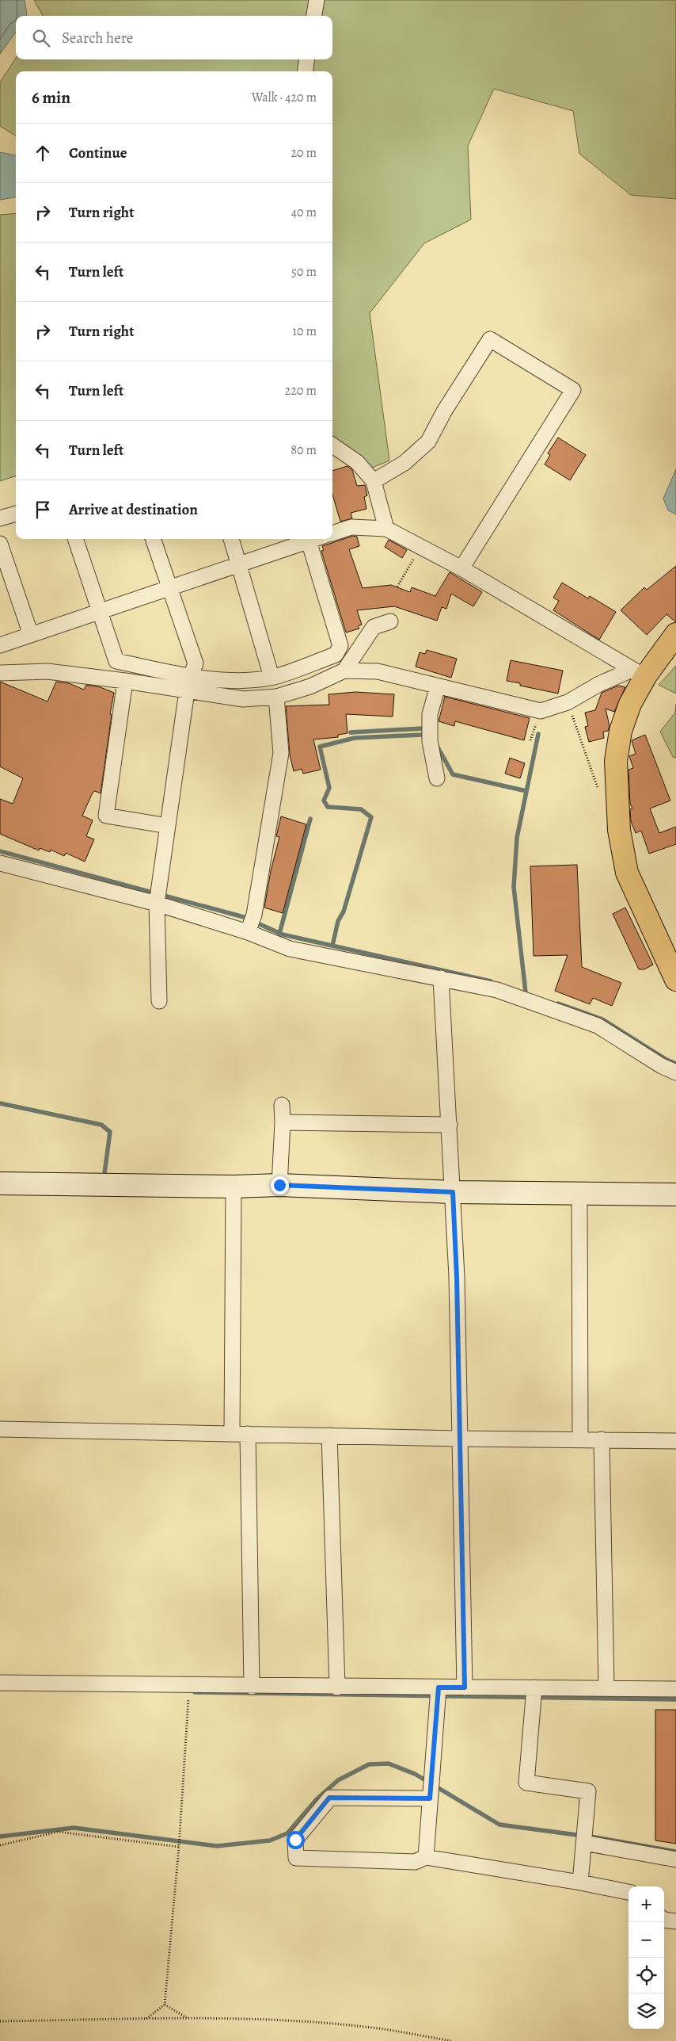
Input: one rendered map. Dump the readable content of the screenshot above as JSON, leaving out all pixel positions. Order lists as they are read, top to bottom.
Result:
{
  "page": {
    "search": "Search here",
    "heading": ["6 min", "Walk · 420 m"],
    "list": [
      ["Continue", "20 m"],
      ["Turn right", "40 m"],
      ["Turn left", "50 m"],
      ["Turn right", "10 m"],
      ["Turn left", "220 m"],
      ["Turn left", "80 m"],
      "Arrive at destination"
    ],
    "map_buttons": ["+", "−"]
  }
}
